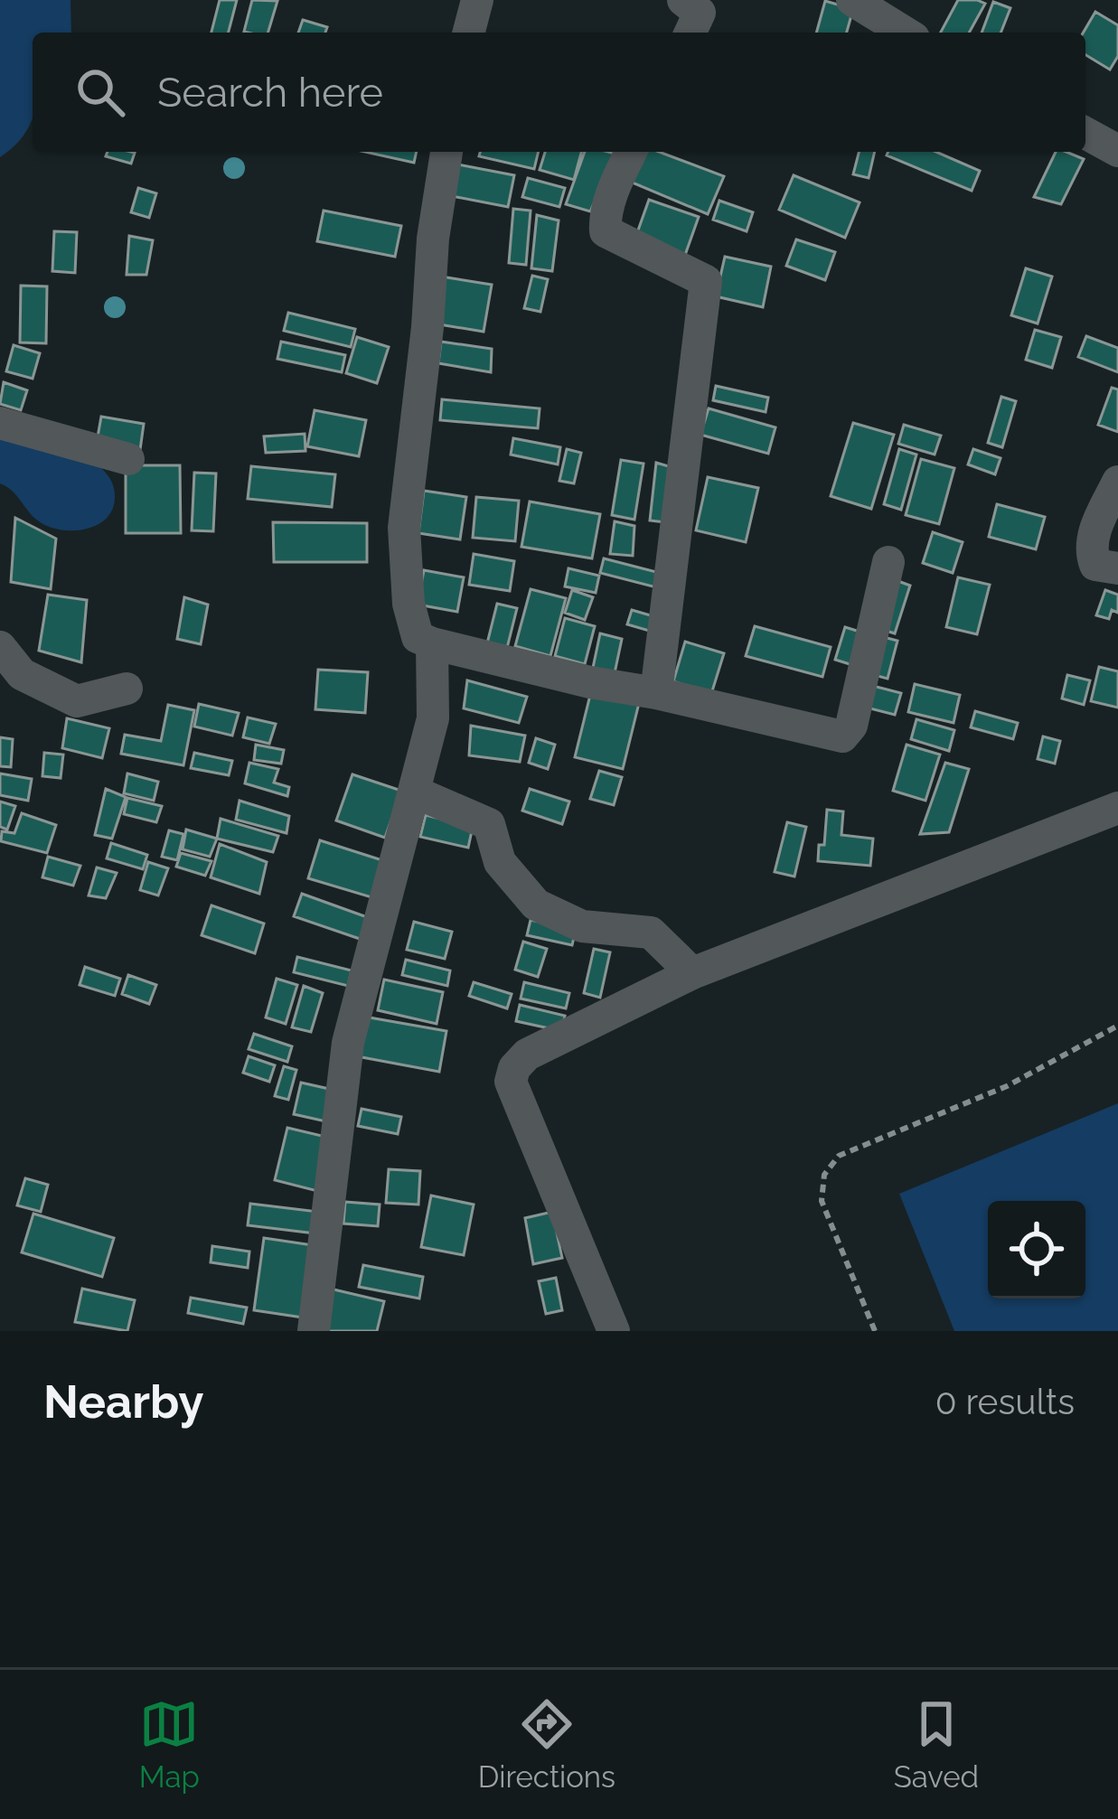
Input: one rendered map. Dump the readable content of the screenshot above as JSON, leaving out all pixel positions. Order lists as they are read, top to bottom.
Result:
{
  "page": {
    "search": "Search here",
    "heading": ["Nearby", "0 results"],
    "nav": ["Map", "Directions", "Saved"]
  }
}
